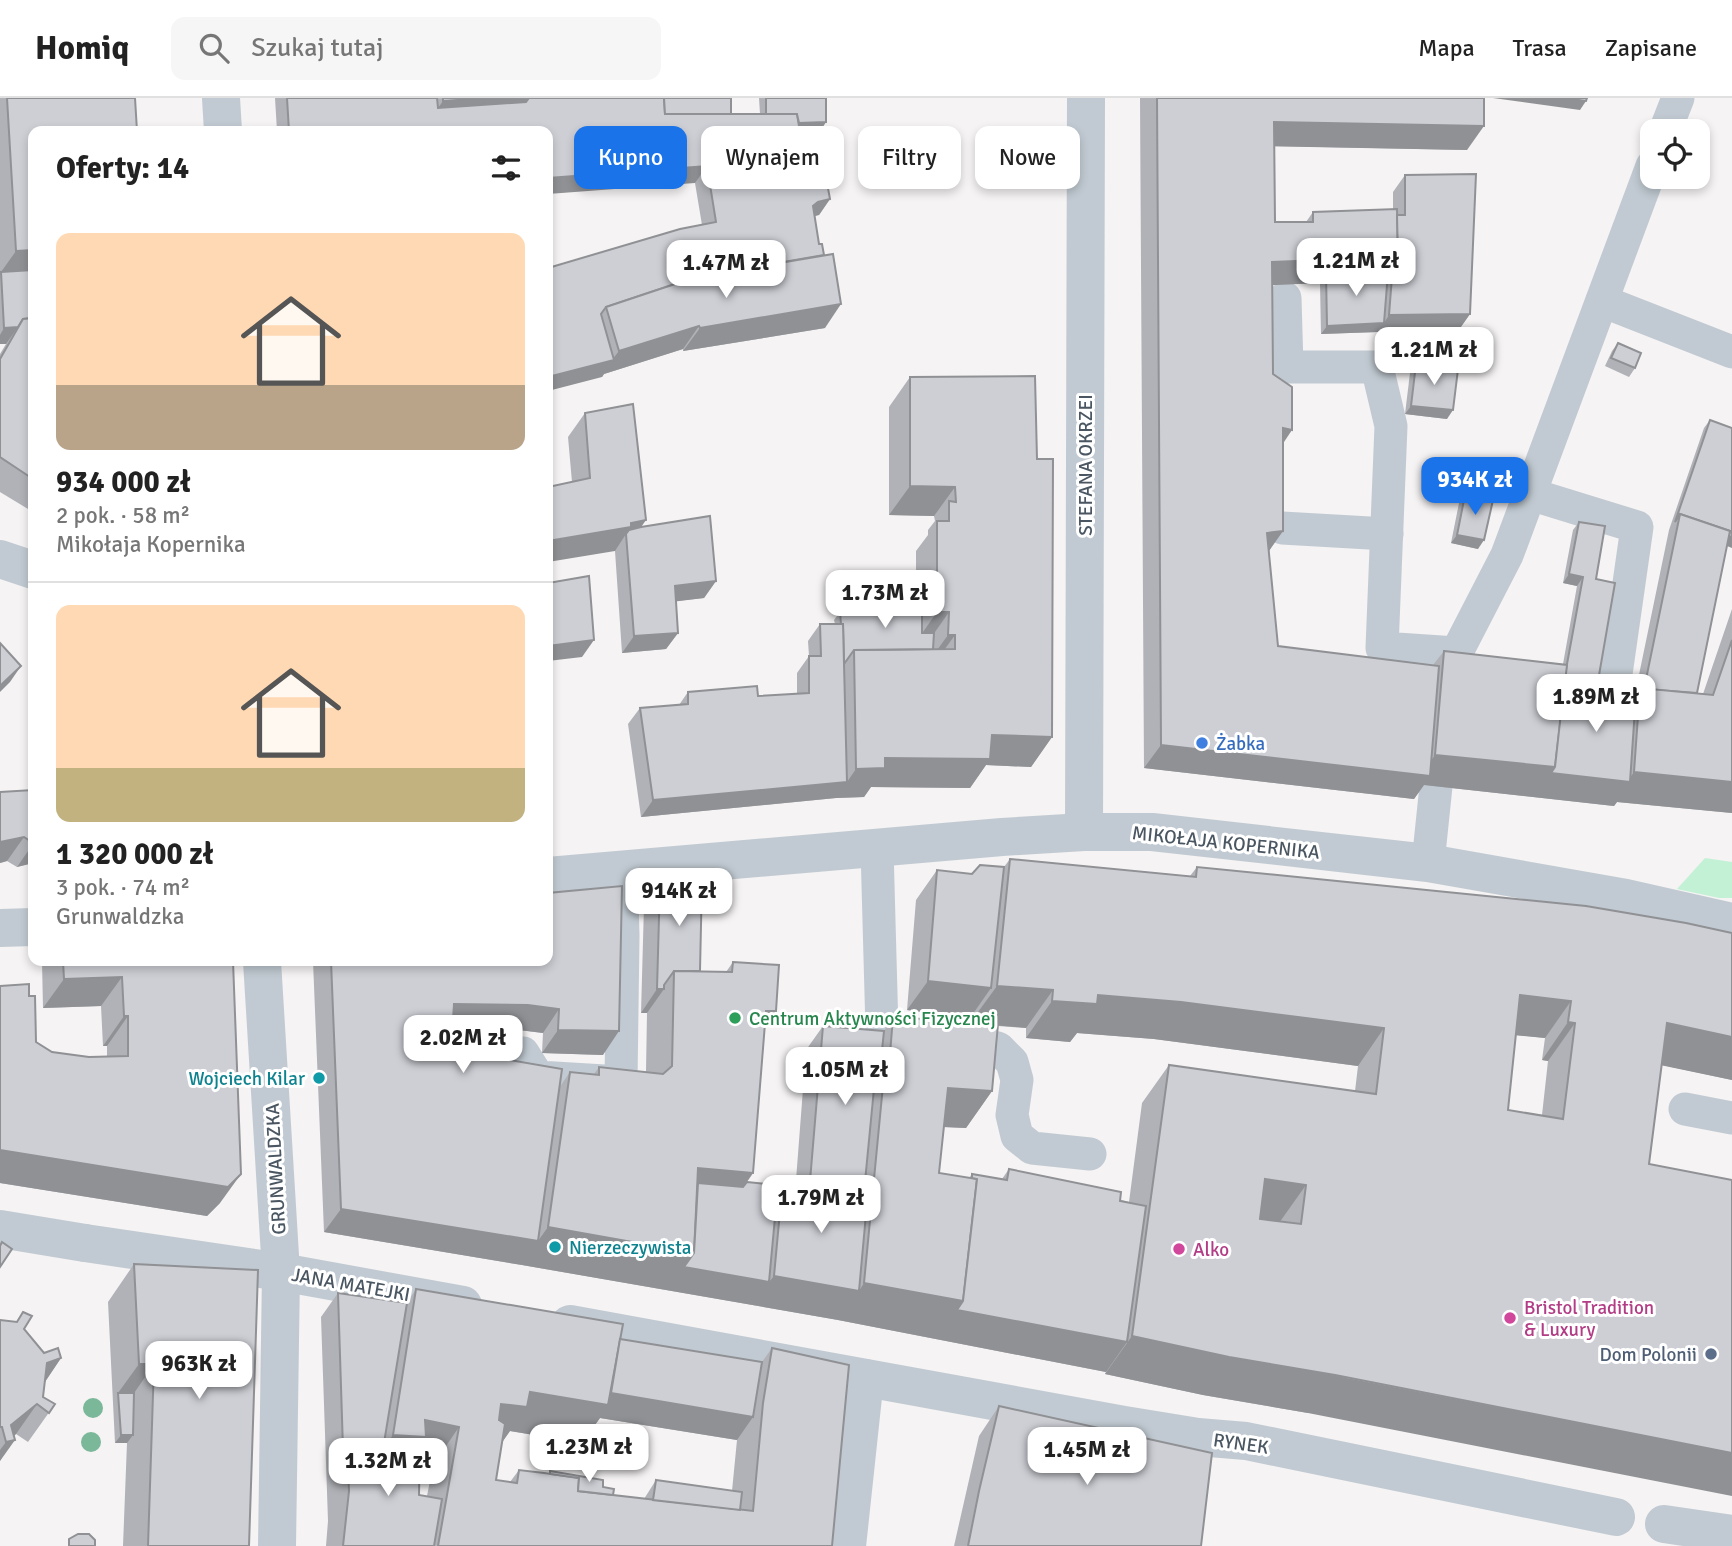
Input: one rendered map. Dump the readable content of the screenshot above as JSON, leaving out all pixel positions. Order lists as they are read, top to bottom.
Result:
{
  "streets": {
    "street": [
      "STEFANA OKRZEI",
      "MIKOŁAJA KOPERNIKA",
      "GRUNWALDZKA",
      "JANA MATEJKI",
      "RYNEK"
    ]
  },
  "crossings": [
    ["STEFANA OKRZEI", "MIKOŁAJA KOPERNIKA"],
    ["GRUNWALDZKA", "JANA MATEJKI"]
  ],
  "places": [
    "Żabka",
    "Centrum Aktywności Fizycznej",
    "Wojciech Kilar",
    "Nierzeczywista",
    "Alko",
    "Bristol Tradition & Luxury",
    "Dom Polonii"
  ],
  "page": {
    "header": "Homiq",
    "search": "Szukaj tutaj",
    "nav": ["Mapa", "Trasa", "Zapisane"],
    "chip": [
      "Kupno",
      "Wynajem",
      "Filtry",
      "Nowe"
    ],
    "heading": "Oferty: 14",
    "list": [
      {
        "name": "934 000 zł",
        "note": "2 pok. · 58 m² · Mikołaja Kopernika"
      },
      {
        "name": "1 320 000 zł",
        "note": "3 pok. · 74 m² · Grunwaldzka"
      }
    ],
    "price": [
      "1.21M zł",
      "1.47M zł",
      "1.21M zł",
      "934K zł",
      "1.73M zł",
      "1.89M zł",
      "914K zł",
      "2.02M zł",
      "1.05M zł",
      "1.79M zł",
      "963K zł",
      "1.23M zł",
      "1.45M zł",
      "1.32M zł"
    ]
  }
}
